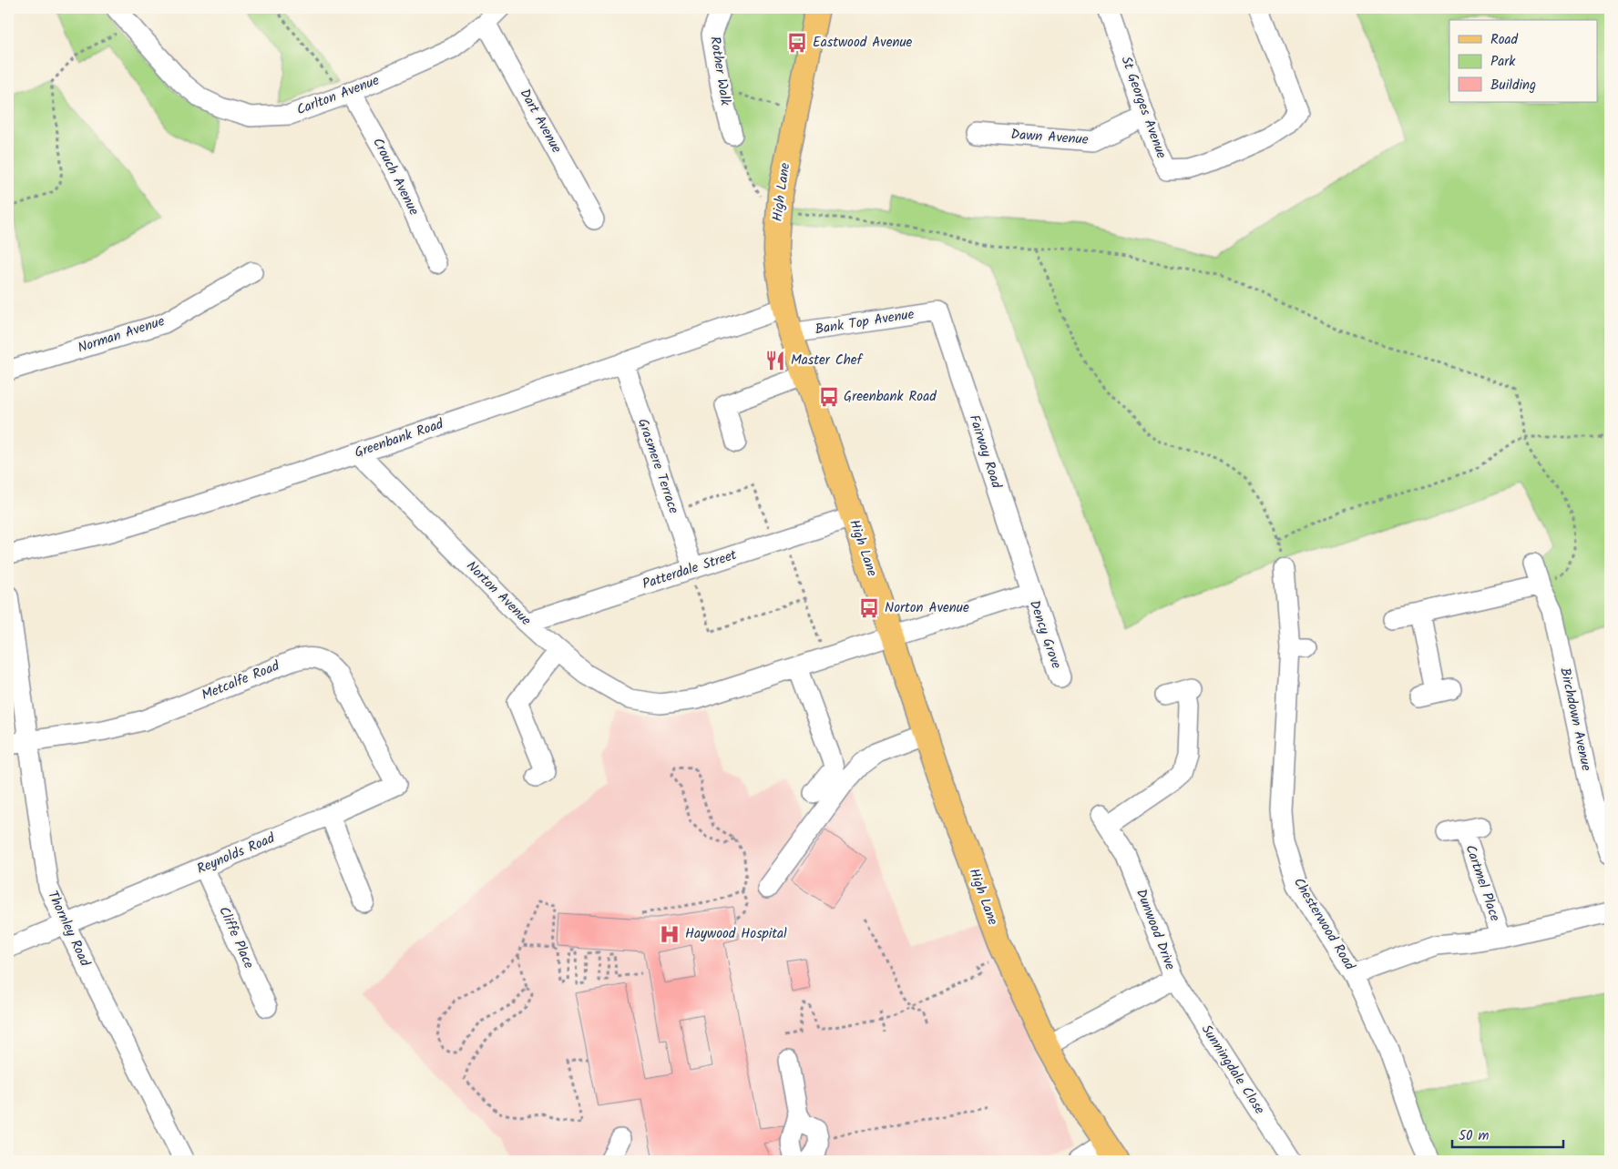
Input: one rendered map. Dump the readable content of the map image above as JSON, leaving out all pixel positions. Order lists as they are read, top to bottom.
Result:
{
  "streets": {
    "main road": ["High Lane"],
    "street": [
      "Rother Walk",
      "Carlton Avenue",
      "St Georges Avenue",
      "Dart Avenue",
      "Dawn Avenue",
      "Crouch Avenue",
      "Bank Top Avenue",
      "Norman Avenue",
      "Greenbank Road",
      "Fairway Road",
      "Grasmere Terrace",
      "Patterdale Street",
      "Norton Avenue",
      "Dency Grove",
      "Metcalfe Road",
      "Birchdown Avenue",
      "Reynolds Road",
      "Cartmel Place",
      "Chesterwood Road",
      "Thornley Road",
      "Dunwood Drive",
      "Cliffe Place",
      "Sunningdale Close"
    ]
  },
  "crossings": [
    ["Carlton Avenue", "Dart Avenue"],
    ["Carlton Avenue", "Crouch Avenue"],
    ["St Georges Avenue", "Dawn Avenue"],
    ["High Lane", "Bank Top Avenue"],
    ["High Lane", "Greenbank Road"],
    ["High Lane", "Patterdale Street"],
    ["High Lane", "Norton Avenue"],
    ["High Lane", "Dunwood Drive"],
    ["Bank Top Avenue", "Fairway Road"],
    ["Greenbank Road", "Grasmere Terrace"],
    ["Greenbank Road", "Norton Avenue"],
    ["Fairway Road", "Norton Avenue"],
    ["Fairway Road", "Dency Grove"],
    ["Grasmere Terrace", "Patterdale Street"],
    ["Patterdale Street", "Norton Avenue"],
    ["Norton Avenue", "Dency Grove"],
    ["Metcalfe Road", "Reynolds Road"],
    ["Metcalfe Road", "Thornley Road"],
    ["Reynolds Road", "Thornley Road"],
    ["Reynolds Road", "Cliffe Place"],
    ["Dunwood Drive", "Sunningdale Close"]
  ],
  "places": {
    "bus stop": ["Eastwood Avenue", "Greenbank Road", "Norton Avenue"],
    "restaurant": ["Master Chef"],
    "hospital": ["Haywood Hospital"]
  },
  "legend": ["Road", "Park", "Building"],
  "scale_bar": "50 m"
}
